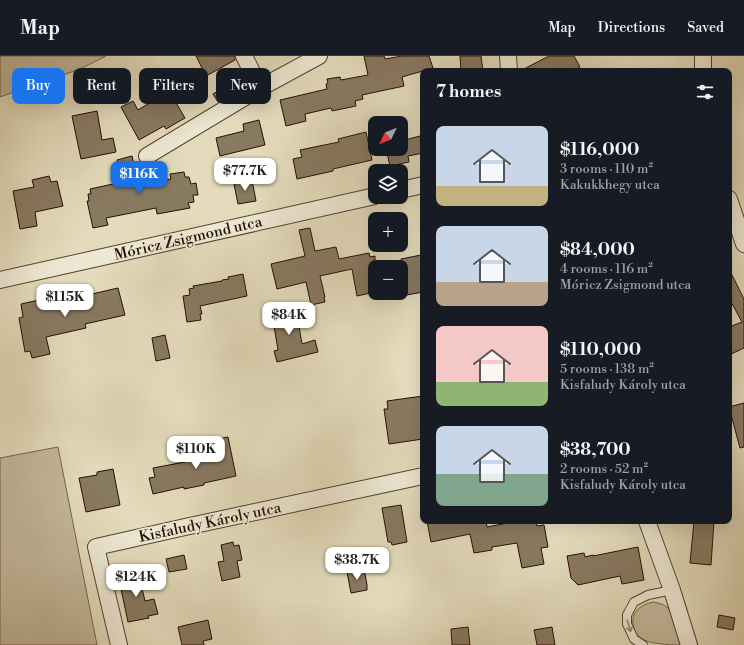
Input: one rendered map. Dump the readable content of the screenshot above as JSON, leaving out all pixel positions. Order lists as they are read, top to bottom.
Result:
{
  "streets": {
    "street": ["Móricz Zsigmond utca", "Kisfaludy Károly utca"]
  },
  "north": "bottom left",
  "page": {
    "header": "Map",
    "nav": ["Map", "Directions", "Saved"],
    "chip": [
      "Buy",
      "Rent",
      "Filters",
      "New"
    ],
    "heading": "7 homes",
    "map_buttons": ["+", "−"],
    "list": [
      {
        "name": "$116,000",
        "note": "3 rooms · 110 m² · Kakukkhegy utca"
      },
      {
        "name": "$84,000",
        "note": "4 rooms · 116 m² · Móricz Zsigmond utca"
      },
      {
        "name": "$110,000",
        "note": "5 rooms · 138 m² · Kisfaludy Károly utca"
      },
      {
        "name": "$38,700",
        "note": "2 rooms · 52 m² · Kisfaludy Károly utca"
      }
    ],
    "price": [
      "$77.7K",
      "$116K",
      "$115K",
      "$84K",
      "$110K",
      "$38.7K",
      "$124K"
    ]
  }
}
